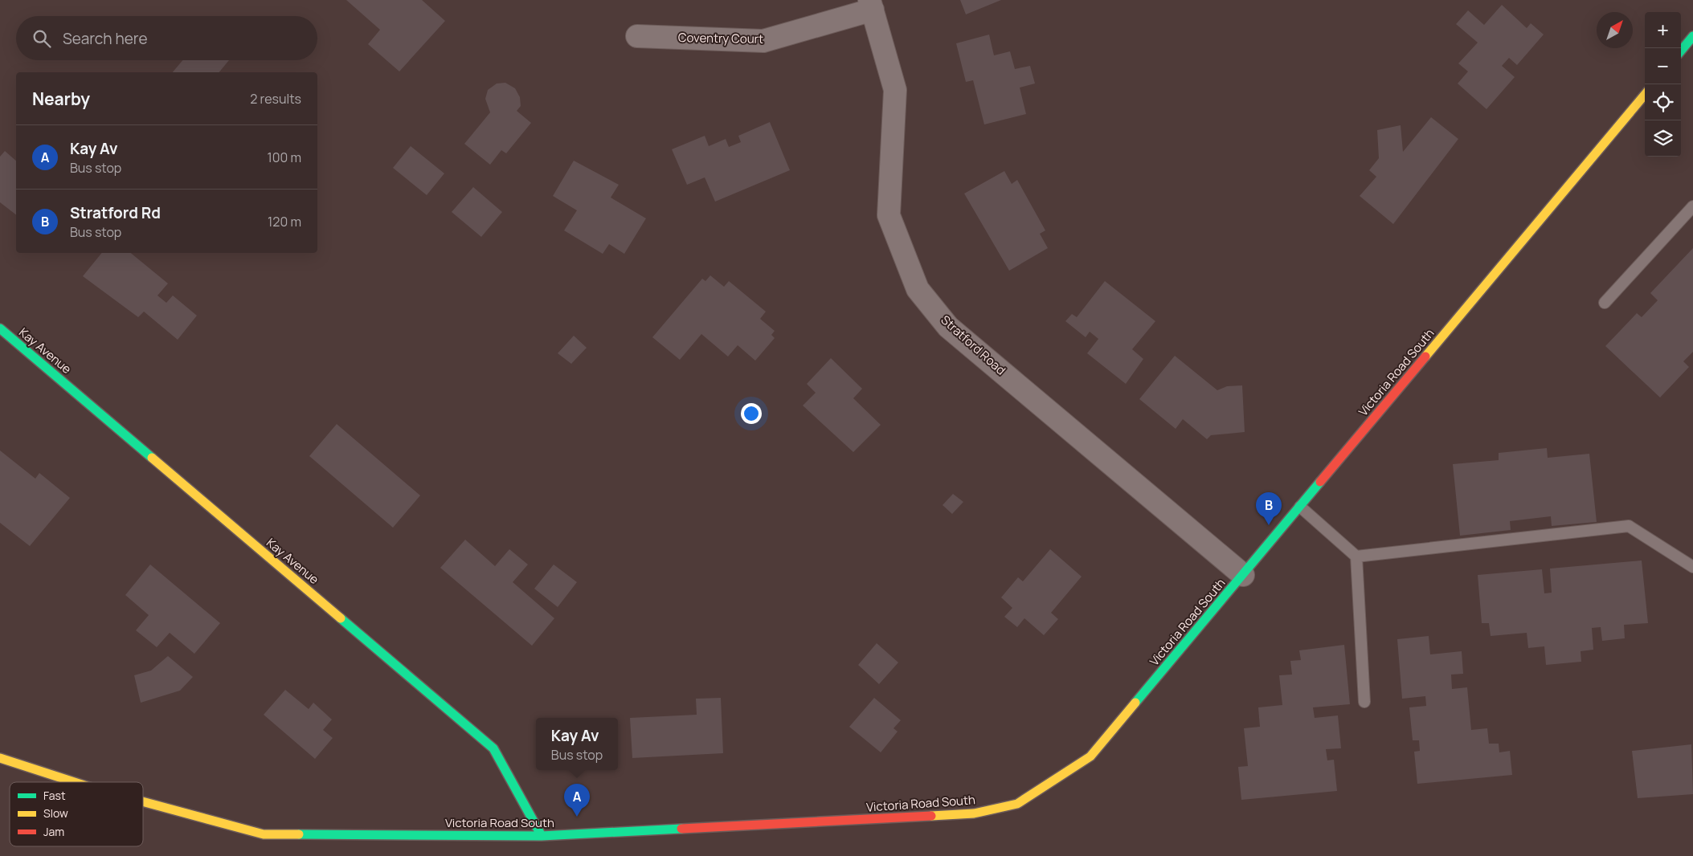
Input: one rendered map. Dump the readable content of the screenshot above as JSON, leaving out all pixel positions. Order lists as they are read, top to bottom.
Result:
{
  "streets": {
    "street": [
      "Coventry Court",
      "Stratford Road",
      "Kay Avenue",
      "Victoria Road South"
    ]
  },
  "crossings": [
    ["Coventry Court", "Stratford Road"],
    ["Stratford Road", "Victoria Road South"],
    ["Kay Avenue", "Victoria Road South"]
  ],
  "legend": ["Fast", "Slow", "Jam"],
  "north": "top right",
  "page": {
    "map_buttons": ["+", "−"],
    "search": "Search here",
    "heading": ["Nearby", "2 results"],
    "list": [
      {
        "mark": "A",
        "name": "Kay Av",
        "note": "Bus stop",
        "value": "100 m"
      },
      {
        "mark": "B",
        "name": "Stratford Rd",
        "note": "Bus stop",
        "value": "120 m"
      }
    ],
    "pins": ["B", "A"],
    "popup": ["Kay Av", "Bus stop"]
  }
}
